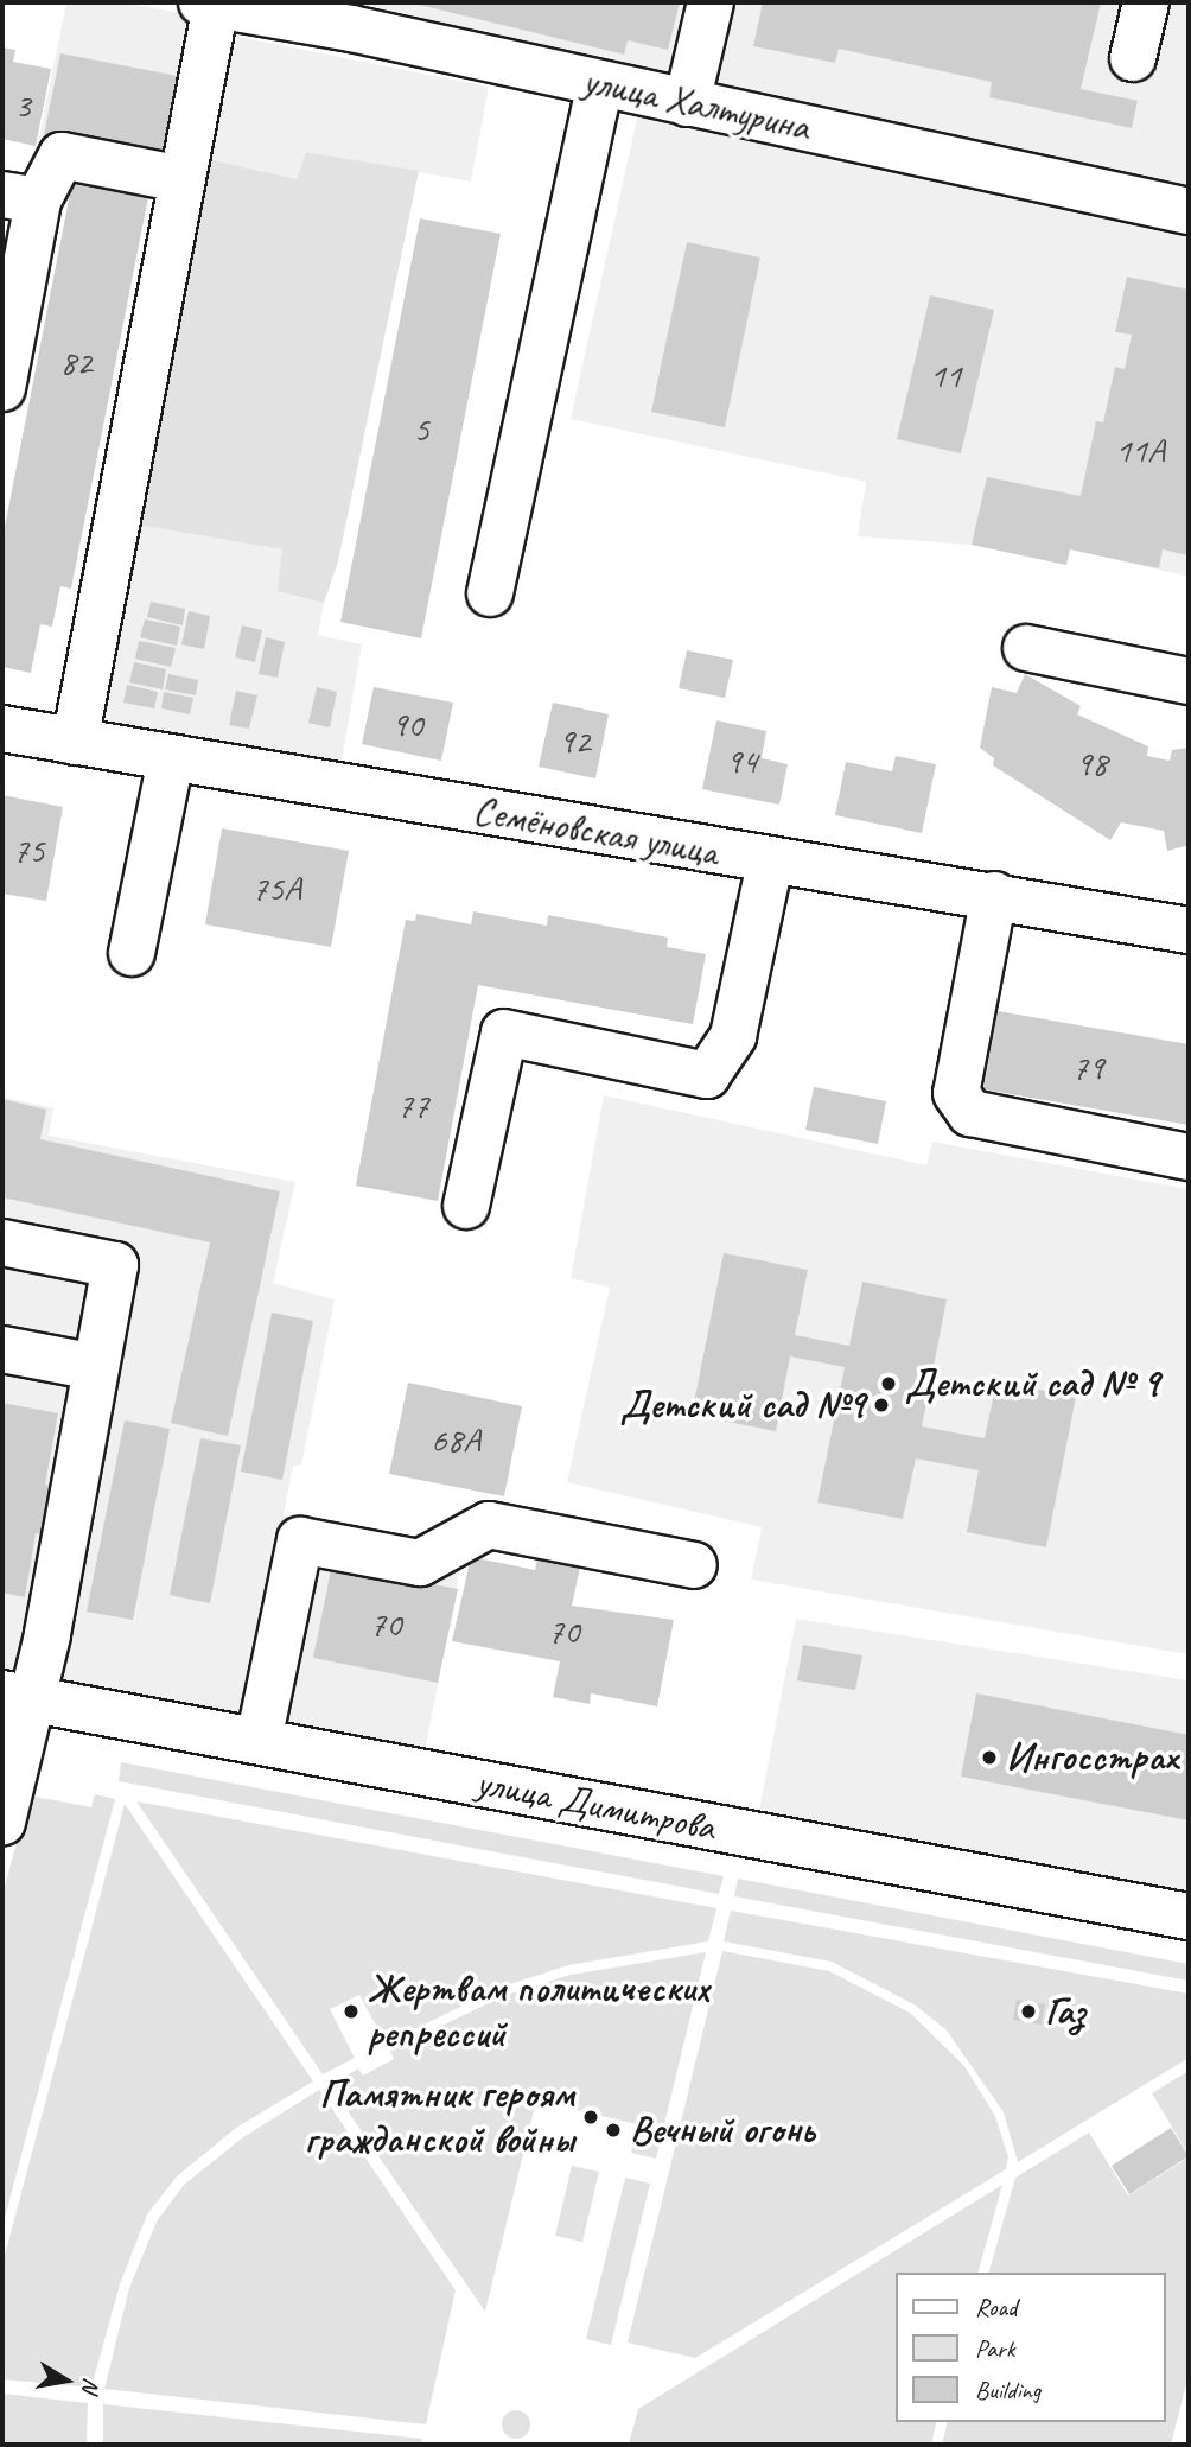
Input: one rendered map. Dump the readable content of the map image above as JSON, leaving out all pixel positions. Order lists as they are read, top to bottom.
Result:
{
  "streets": {
    "street": ["улица Халтурина", "Семёновская улица", "улица Димитрова"]
  },
  "places": [
    "Детский сад № 9",
    "Детский сад №9",
    "Ингосстрах",
    "Жертвам политических репрессий",
    "Газ",
    "Памятник героям гражданской войны",
    "Вечный огонь"
  ],
  "house_numbers": [
    "3",
    "82",
    "11",
    "5",
    "11А",
    "90",
    "92",
    "94",
    "98",
    "75",
    "75А",
    "79",
    "77",
    "68А",
    "70",
    "70"
  ],
  "legend": ["Road", "Park", "Building"],
  "north": "right"
}
